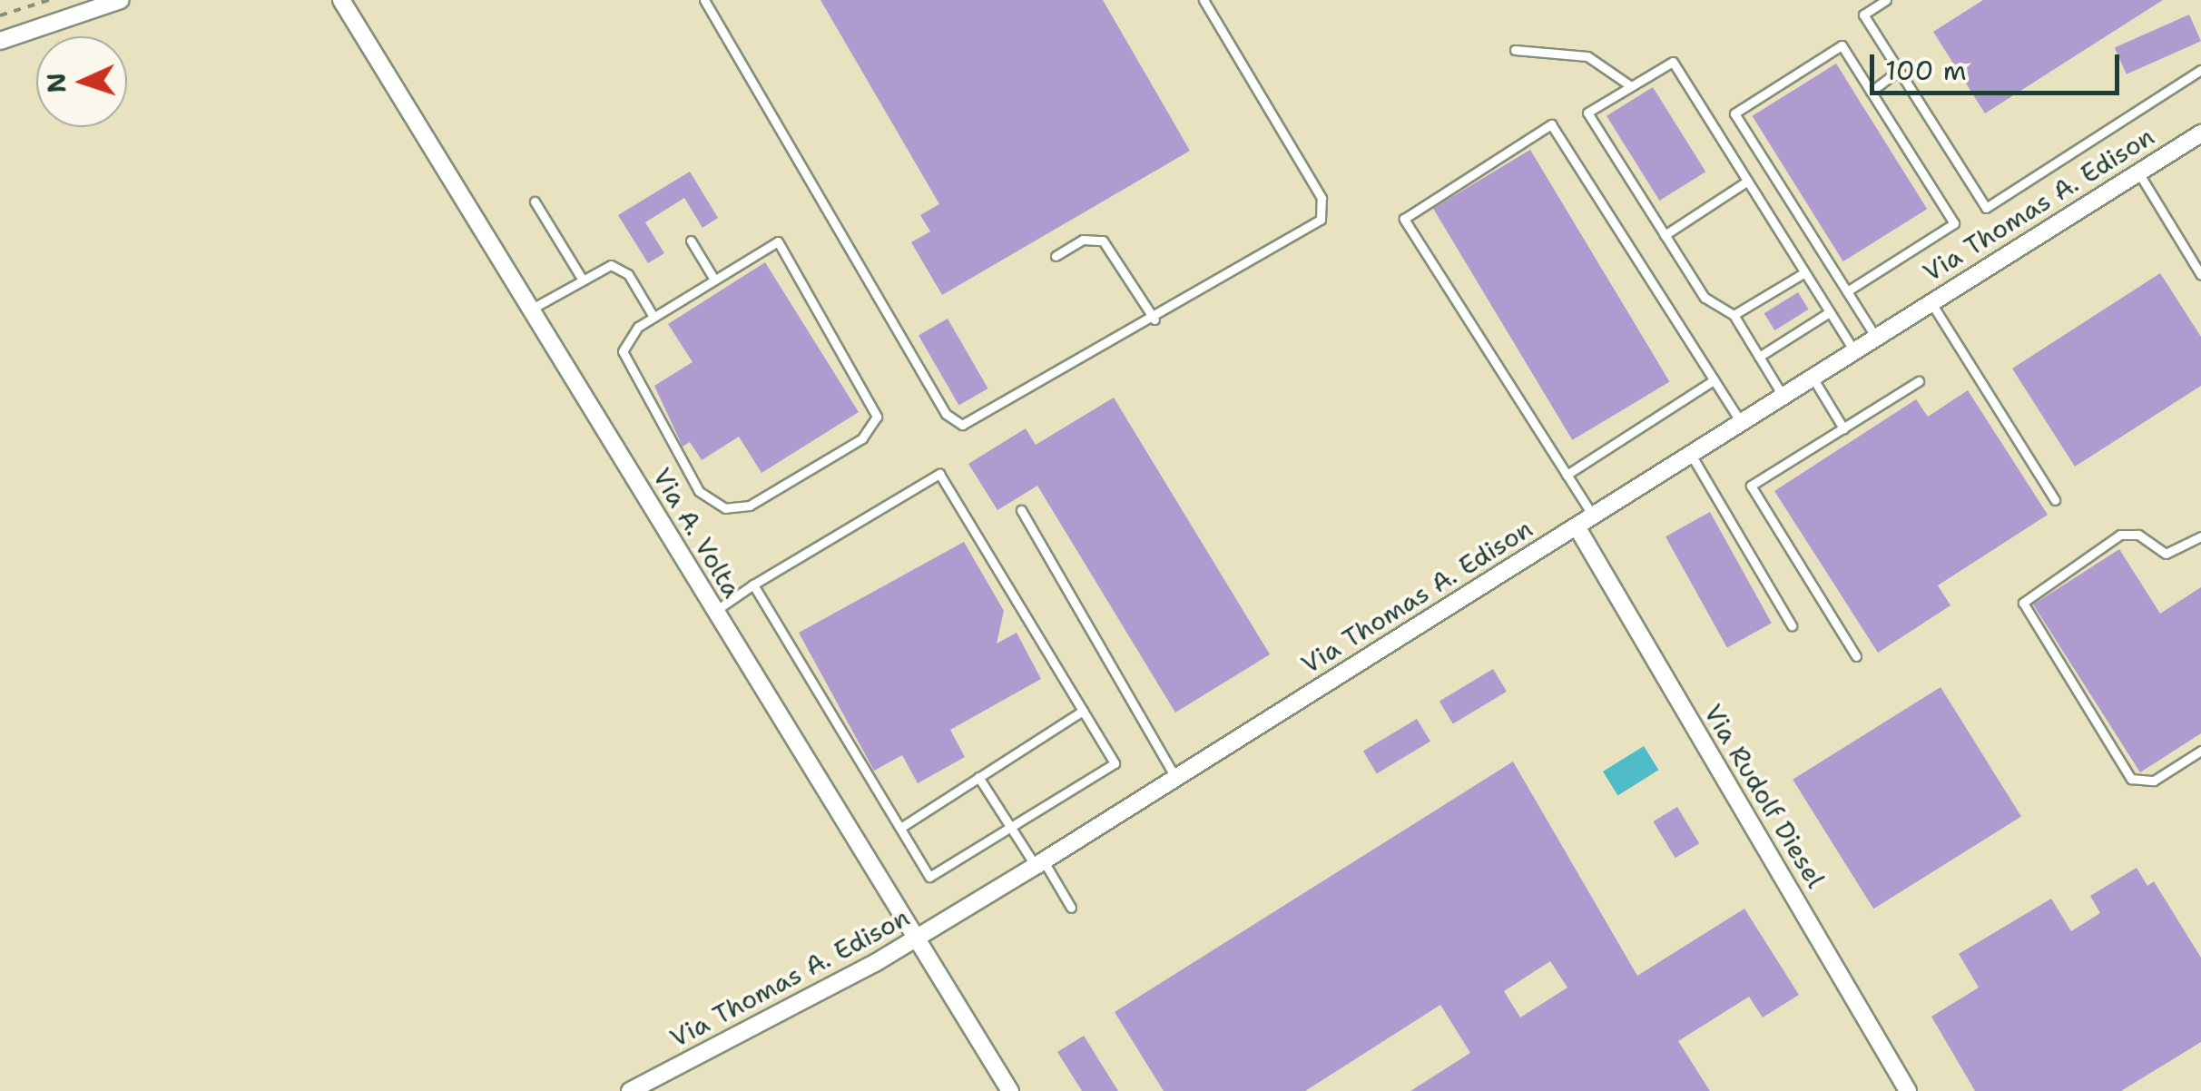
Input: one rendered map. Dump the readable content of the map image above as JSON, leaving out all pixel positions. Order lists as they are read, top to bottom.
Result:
{
  "streets": {
    "street": ["Via Thomas A. Edison", "Via A. Volta", "Via Rudolf Diesel"]
  },
  "crossings": [
    ["Via Thomas A. Edison", "Via A. Volta"],
    ["Via Thomas A. Edison", "Via Rudolf Diesel"]
  ],
  "scale_bar": "100 m",
  "north": "left"
}
